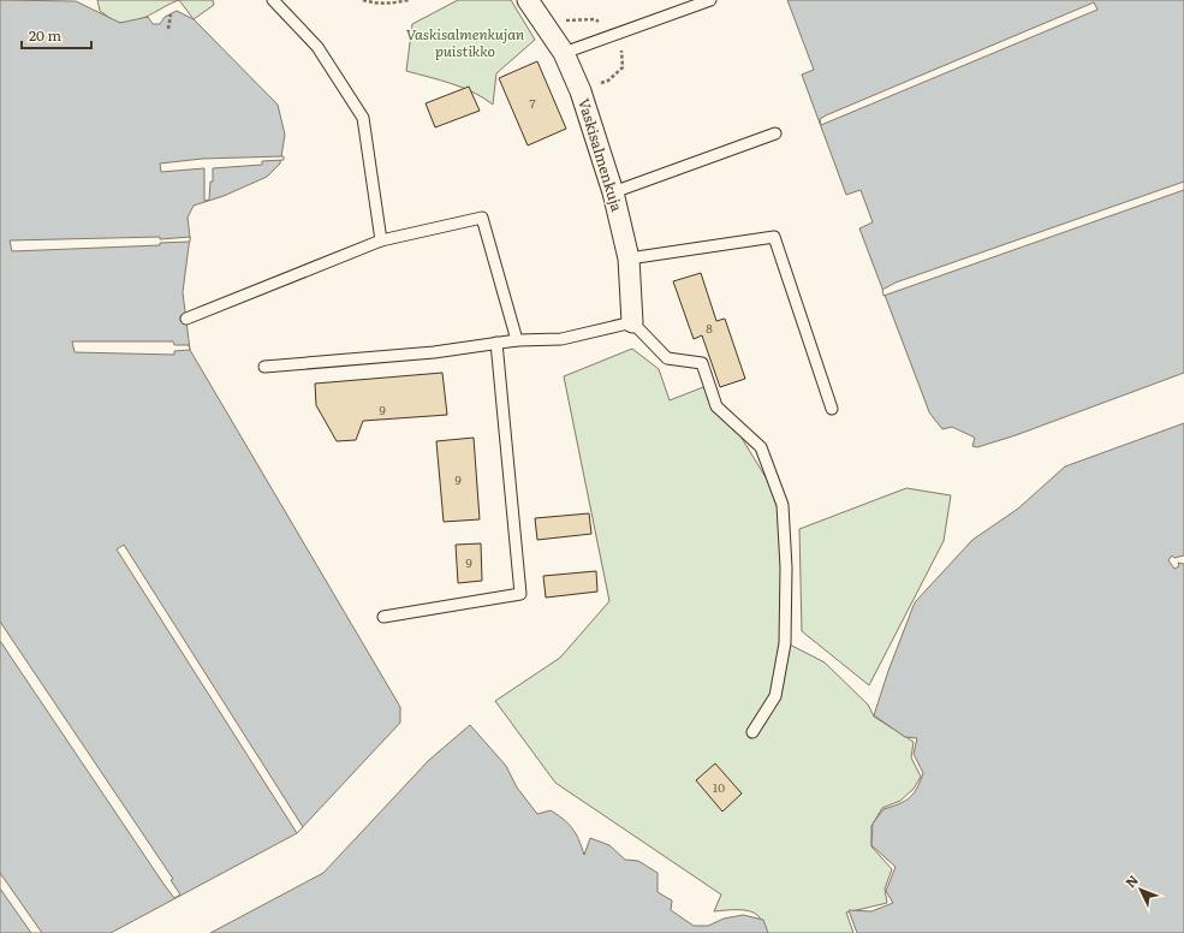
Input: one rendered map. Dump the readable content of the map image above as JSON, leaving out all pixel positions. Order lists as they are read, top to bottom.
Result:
{
  "streets": {
    "street": ["Vaskisalmenkuja"]
  },
  "parks": ["Vaskisalmenkujan puistikko"],
  "house_numbers": [
    "7",
    "8",
    "9",
    "9",
    "9",
    "10"
  ],
  "scale_bar": "20 m",
  "north": "top left"
}
